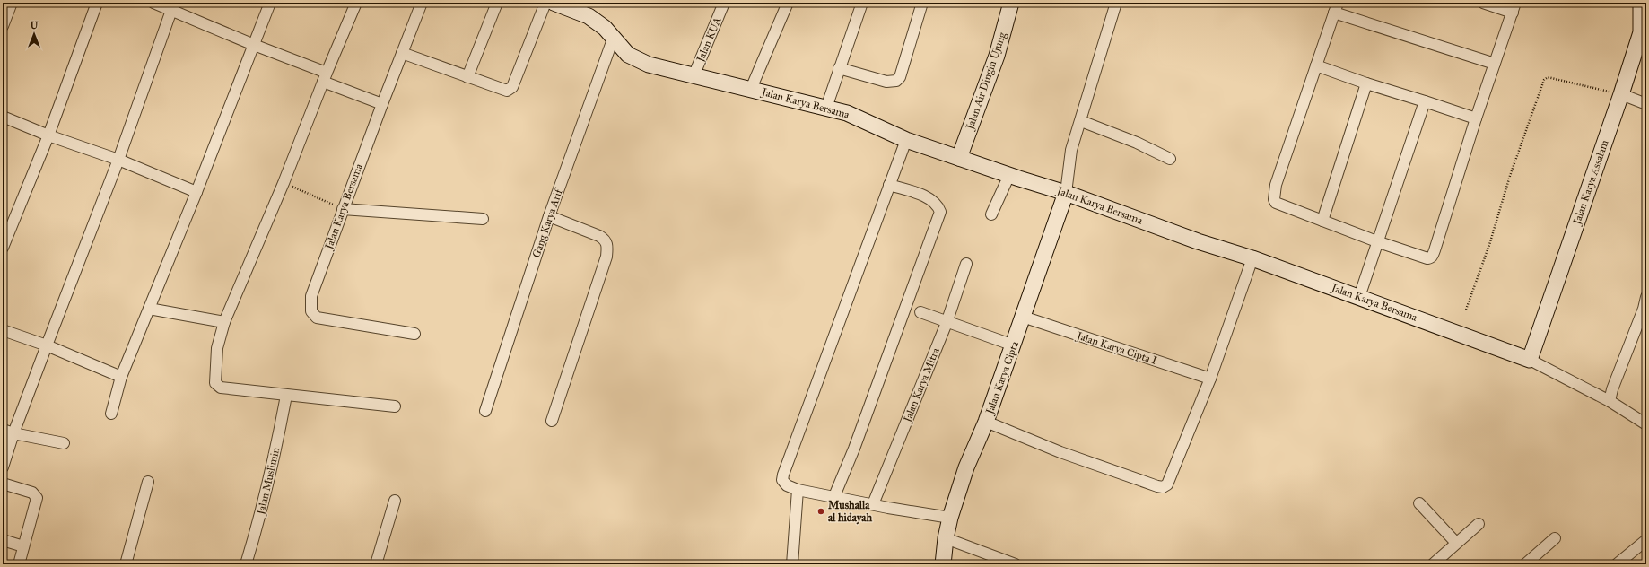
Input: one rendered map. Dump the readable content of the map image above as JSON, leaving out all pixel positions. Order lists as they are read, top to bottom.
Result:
{
  "streets": {
    "street": [
      "Jalan KUA",
      "Jalan Air Dingin Ujung",
      "Jalan Karya Bersama",
      "Jalan Karya Assalam",
      "Gang Karya Arif",
      "Jalan Karya Cipta I",
      "Jalan Karya Cipta",
      "Jalan Karya Mitra",
      "Jalan Muslimin"
    ]
  },
  "crossings": [
    ["Jalan KUA", "Jalan Karya Bersama"],
    ["Jalan Air Dingin Ujung", "Jalan Karya Bersama"],
    ["Jalan Karya Bersama", "Jalan Karya Assalam"],
    ["Jalan Karya Bersama", "Gang Karya Arif"],
    ["Jalan Karya Bersama", "Jalan Karya Cipta"],
    ["Jalan Karya Cipta I", "Jalan Karya Cipta"]
  ],
  "places": ["Mushalla al hidayah"],
  "north": "top"
}
